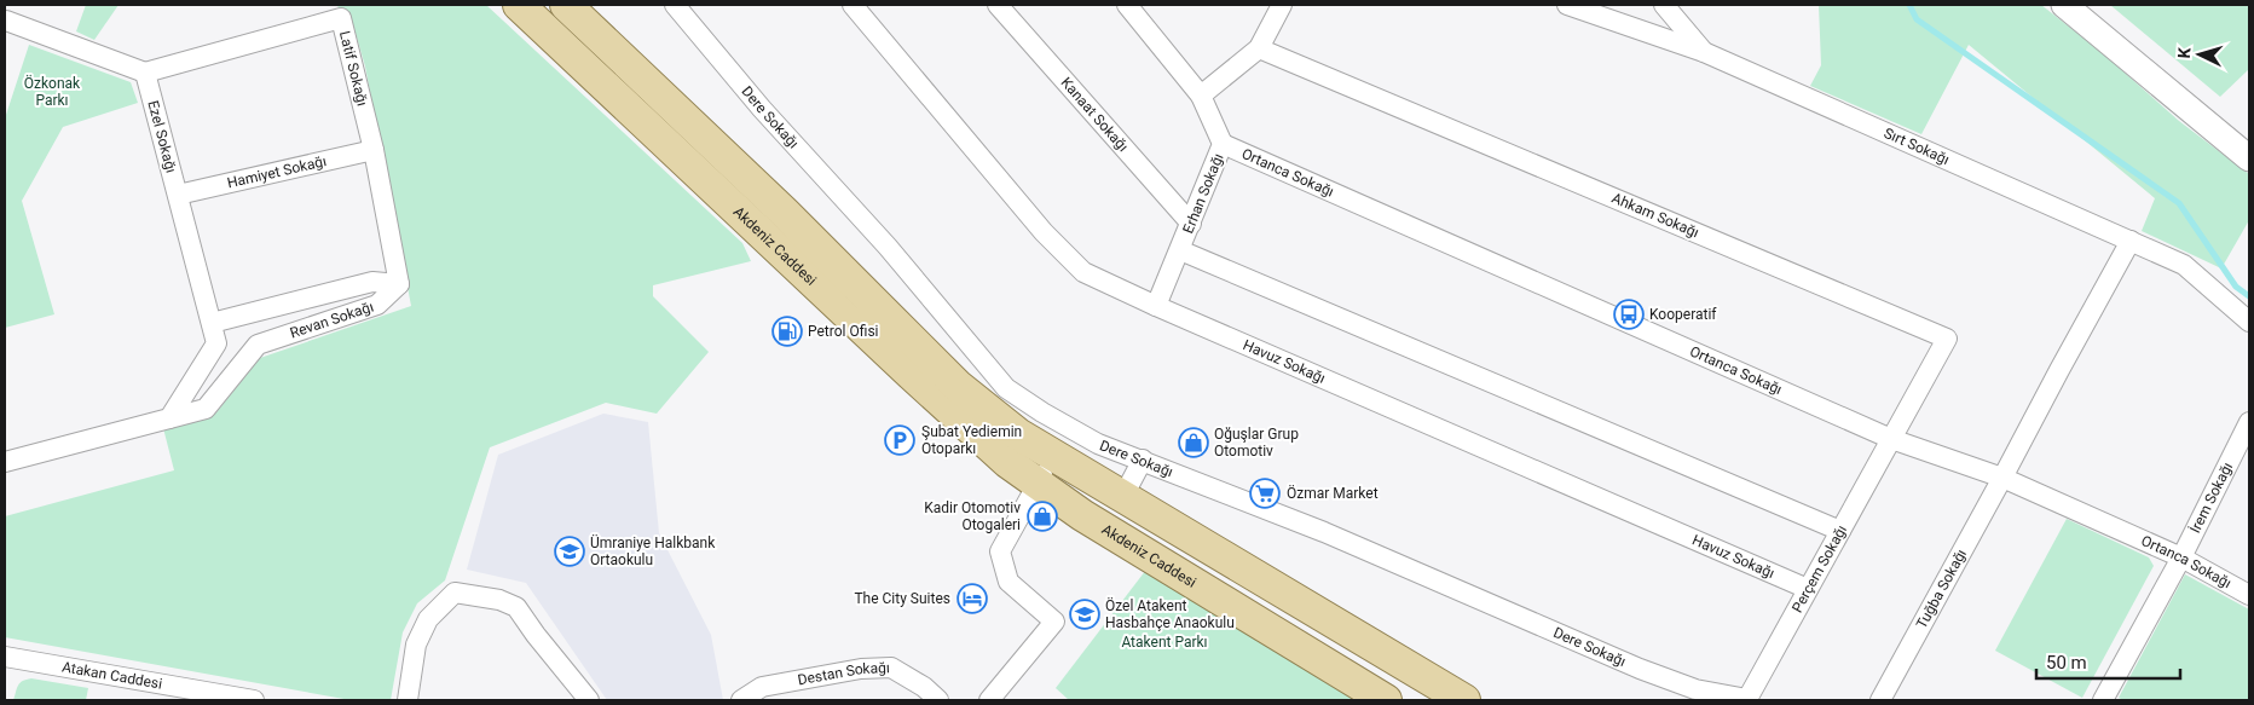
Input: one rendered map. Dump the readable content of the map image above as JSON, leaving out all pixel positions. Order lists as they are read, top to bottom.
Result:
{
  "streets": {
    "main road": ["Akdeniz Caddesi"],
    "street": [
      "Latif Sokağı",
      "Kanaat Sokağı",
      "Dere Sokağı",
      "Ezel Sokağı",
      "Sırt Sokağı",
      "Hamiyet Sokağı",
      "Ortanca Sokağı",
      "Erhan Sokağı",
      "Ahkam Sokağı",
      "Revan Sokağı",
      "Havuz Sokağı",
      "İrem Sokağı",
      "Perçem Sokağı",
      "Tuğba Sokağı",
      "Atakan Caddesi",
      "Destan Sokağı"
    ]
  },
  "crossings": [
    ["Latif Sokağı", "Ezel Sokağı"],
    ["Latif Sokağı", "Hamiyet Sokağı"],
    ["Latif Sokağı", "Revan Sokağı"],
    ["Kanaat Sokağı", "Erhan Sokağı"],
    ["Dere Sokağı", "Perçem Sokağı"],
    ["Ezel Sokağı", "Hamiyet Sokağı"],
    ["Ezel Sokağı", "Revan Sokağı"],
    ["Sırt Sokağı", "Tuğba Sokağı"],
    ["Ortanca Sokağı", "Erhan Sokağı"],
    ["Ortanca Sokağı", "Ahkam Sokağı"],
    ["Ortanca Sokağı", "İrem Sokağı"],
    ["Ortanca Sokağı", "Perçem Sokağı"],
    ["Ortanca Sokağı", "Tuğba Sokağı"],
    ["Erhan Sokağı", "Havuz Sokağı"],
    ["Ahkam Sokağı", "Perçem Sokağı"],
    ["Havuz Sokağı", "Perçem Sokağı"]
  ],
  "parks": ["Özkonak Parkı", "Atakent Parkı"],
  "places": {
    "bus stop": ["Kooperatif"],
    "fuel station": ["Petrol Ofisi"],
    "parking": ["Şubat Yediemin Otoparkı"],
    "shop": ["Oğuşlar Grup Otomotiv", "Kadir Otomotiv Otogaleri"],
    "supermarket": ["Özmar Market"],
    "school or university": ["Ümraniye Halkbank Ortaokulu", "Özel Atakent Hasbahçe Anaokulu"],
    "hotel": ["The City Suites"]
  },
  "scale_bar": "50 m",
  "north": "left"
}
